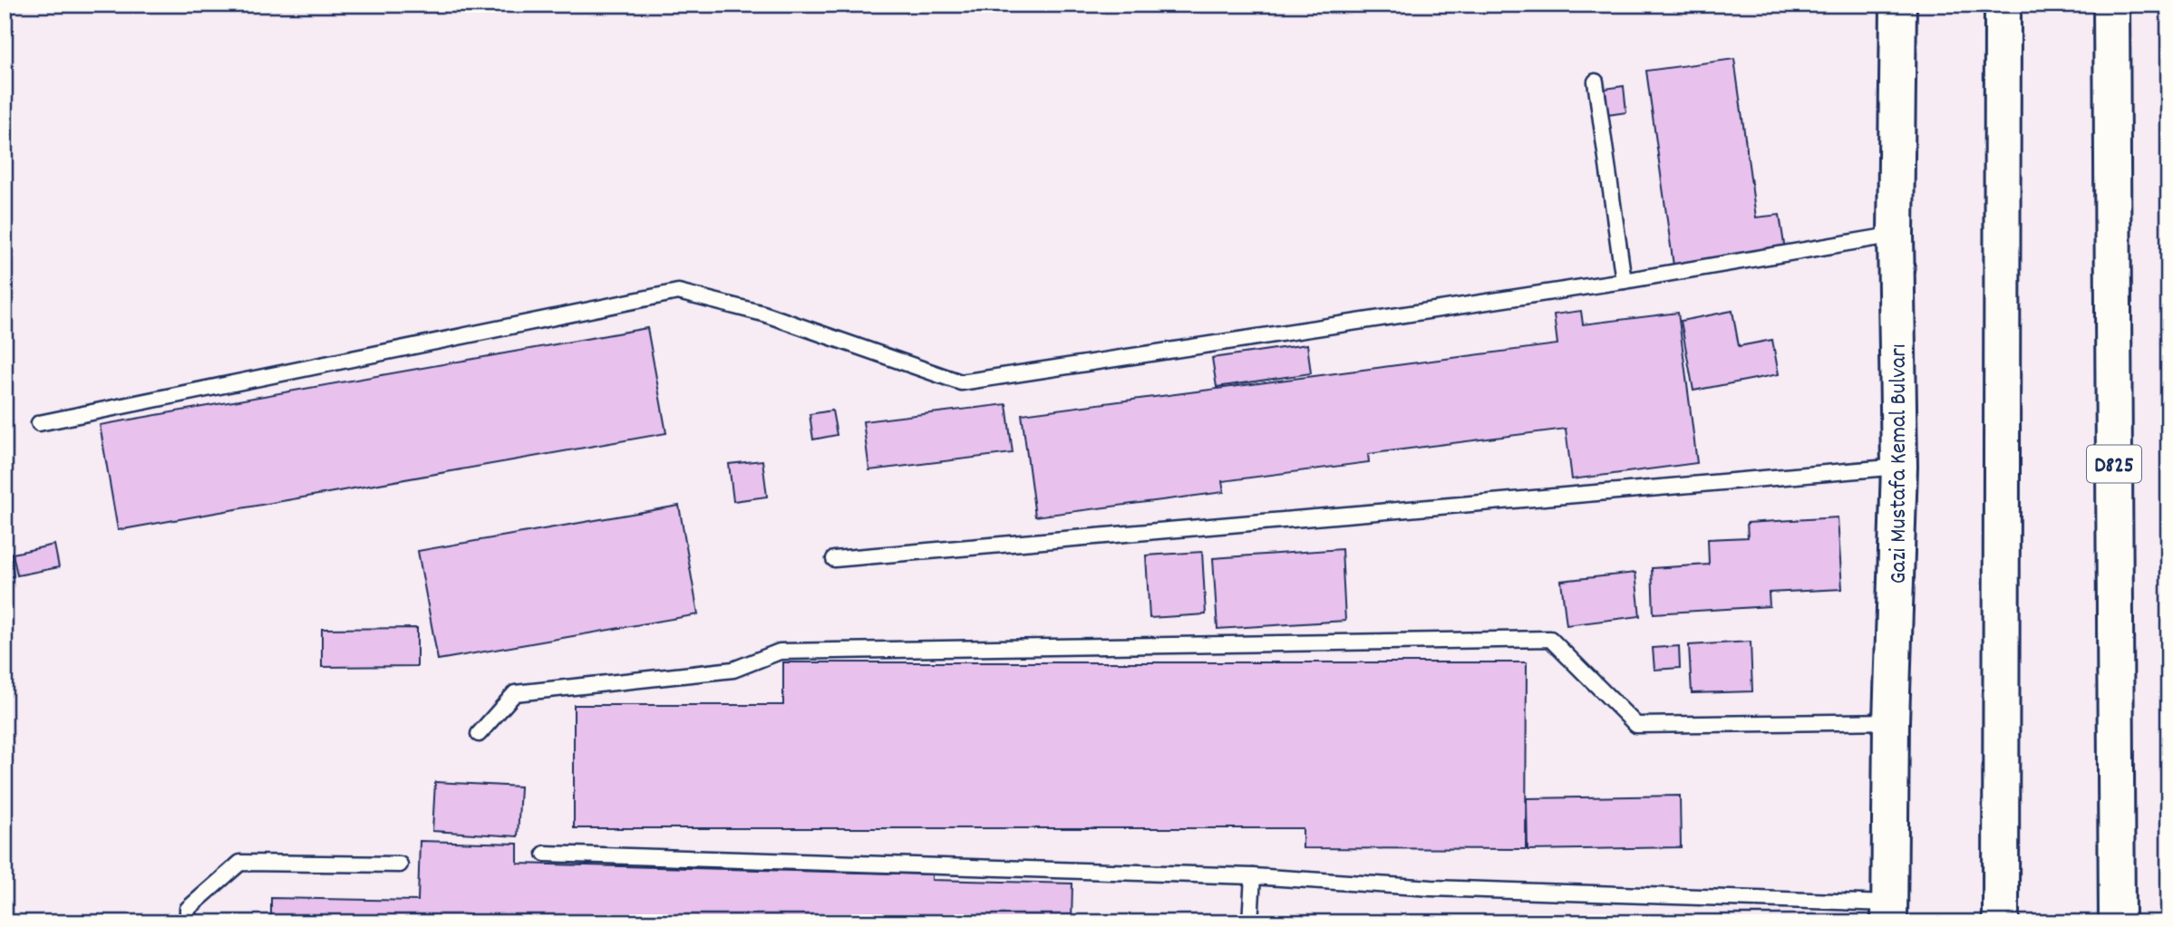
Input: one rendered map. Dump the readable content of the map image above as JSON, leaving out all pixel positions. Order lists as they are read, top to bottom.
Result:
{
  "streets": {
    "main road": ["Gazi Mustafa Kemal Bulvarı", "D825"]
  }
}
